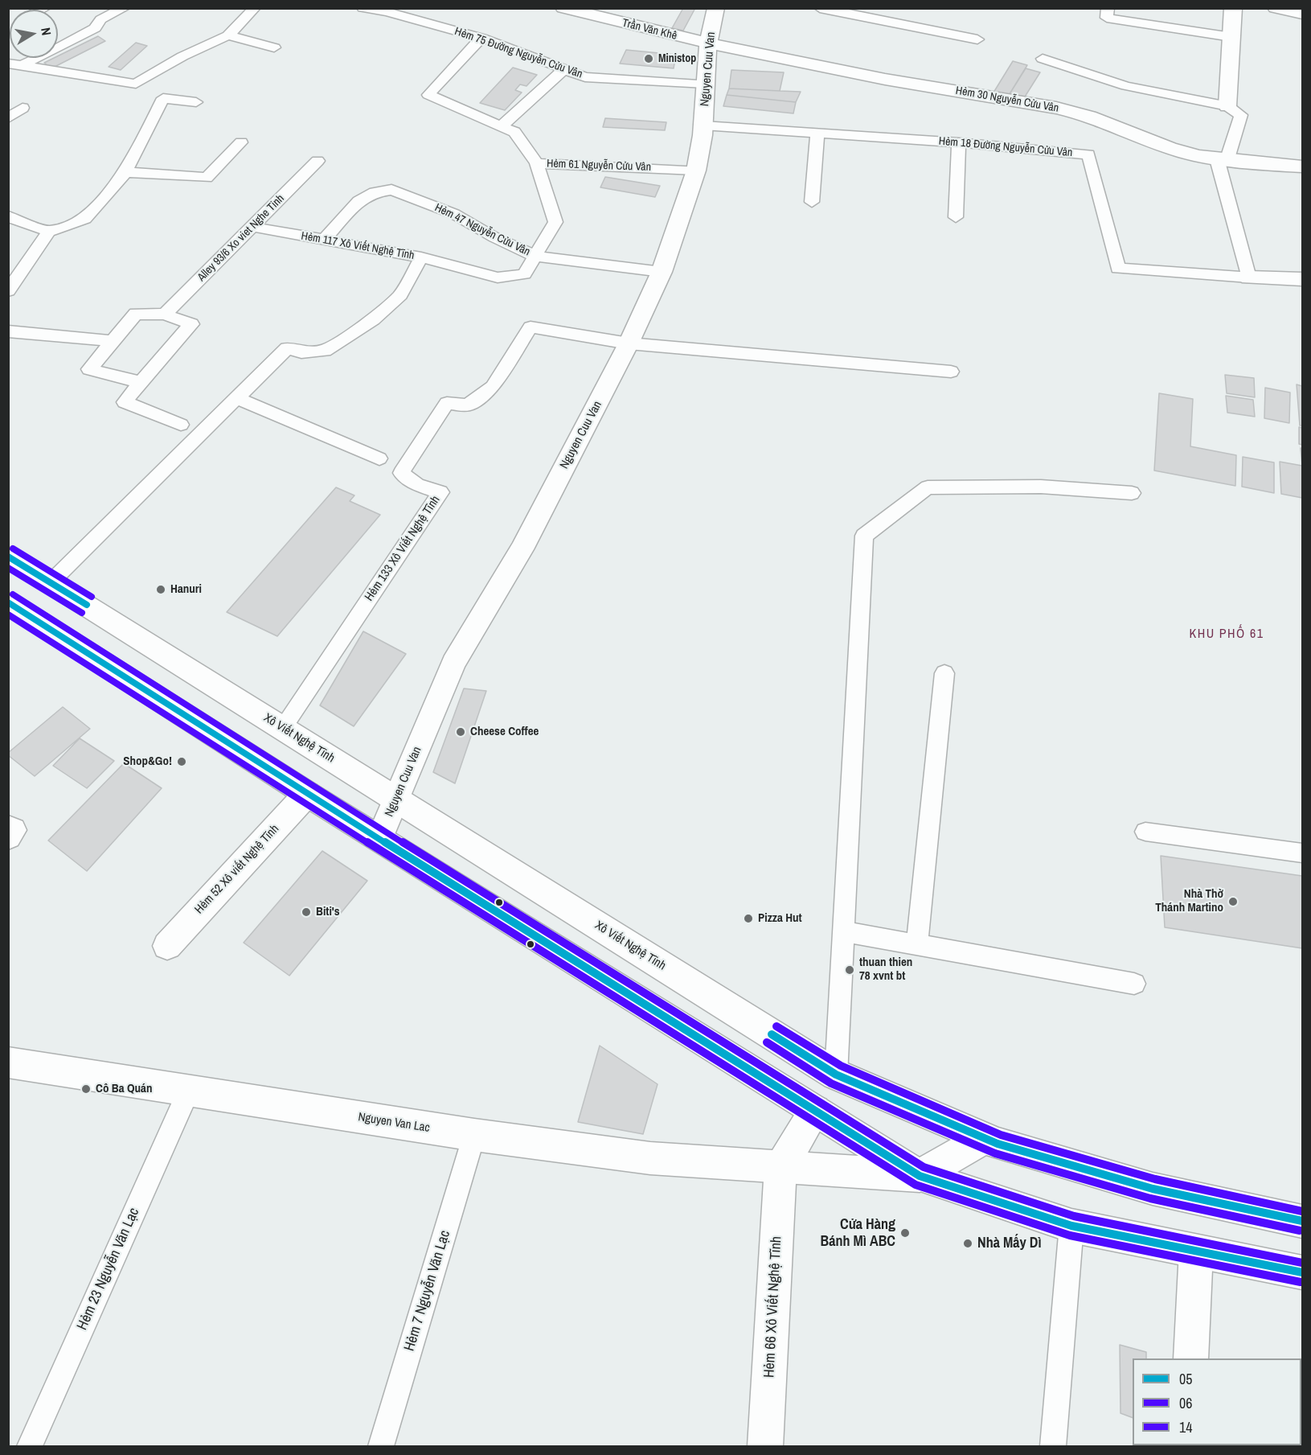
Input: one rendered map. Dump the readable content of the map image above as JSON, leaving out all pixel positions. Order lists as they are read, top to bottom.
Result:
{
  "streets": {
    "street": [
      "Trần Văn Khê",
      "Nguyen Cuu Van",
      "Hẻm 30 Nguyễn Cửu Vân",
      "Xô Viết Nghệ Tĩnh",
      "Hẻm 52 Xô viết Nghệ Tĩnh",
      "Nguyen Van Lac",
      "Hẻm 66 Xô Viết Nghệ Tĩnh"
    ],
    "lane": [
      "Hẻm 75 Đường Nguyễn Cửu Vân",
      "Hẻm 18 Đường Nguyễn Cửu Vân",
      "Hẻm 61 Nguyễn Cửu Vân",
      "Hẻm 47 Nguyễn Cửu Vân",
      "Alley 93/6 Xo viet Nghe Tinh",
      "Hẻm 117 Xô Viết Nghệ Tĩnh",
      "Hẻm 133 Xô Viết Nghệ Tĩnh",
      "Hẻm 23 Nguyễn Văn Lạc",
      "Hẻm 7 Nguyễn Văn Lạc"
    ]
  },
  "crossings": [
    ["Trần Văn Khê", "Nguyen Cuu Van"],
    ["Trần Văn Khê", "Hẻm 30 Nguyễn Cửu Vân"],
    ["Hẻm 75 Đường Nguyễn Cửu Vân", "Nguyen Cuu Van"],
    ["Hẻm 75 Đường Nguyễn Cửu Vân", "Hẻm 61 Nguyễn Cửu Vân"],
    ["Nguyen Cuu Van", "Hẻm 30 Nguyễn Cửu Vân"],
    ["Nguyen Cuu Van", "Hẻm 18 Đường Nguyễn Cửu Vân"],
    ["Nguyen Cuu Van", "Hẻm 61 Nguyễn Cửu Vân"],
    ["Nguyen Cuu Van", "Hẻm 47 Nguyễn Cửu Vân"],
    ["Nguyen Cuu Van", "Hẻm 133 Xô Viết Nghệ Tĩnh"],
    ["Nguyen Cuu Van", "Xô Viết Nghệ Tĩnh"],
    ["Hẻm 47 Nguyễn Cửu Vân", "Hẻm 117 Xô Viết Nghệ Tĩnh"],
    ["Alley 93/6 Xo viet Nghe Tinh", "Hẻm 117 Xô Viết Nghệ Tĩnh"],
    ["Hẻm 117 Xô Viết Nghệ Tĩnh", "Xô Viết Nghệ Tĩnh"],
    ["Hẻm 133 Xô Viết Nghệ Tĩnh", "Xô Viết Nghệ Tĩnh"],
    ["Nguyen Van Lac", "Hẻm 23 Nguyễn Văn Lạc"],
    ["Nguyen Van Lac", "Hẻm 7 Nguyễn Văn Lạc"],
    ["Nguyen Van Lac", "Hẻm 66 Xô Viết Nghệ Tĩnh"]
  ],
  "districts": ["KHU PHỐ 61"],
  "places": [
    "Ministop",
    "Hanuri",
    "Cheese Coffee",
    "Shop&Go!",
    "Nhà Thờ Thánh Martino",
    "Biti's",
    "Pizza Hut",
    "thuan thien 78 xvnt bt",
    "Cô Ba Quán",
    "Cửa Hàng Bánh Mì ABC",
    "Nhà Mấy Dì"
  ],
  "lines": ["transit line 14", "transit line 05", "transit line 06"],
  "legend": ["05", "06", "14"],
  "north": "right"
}
